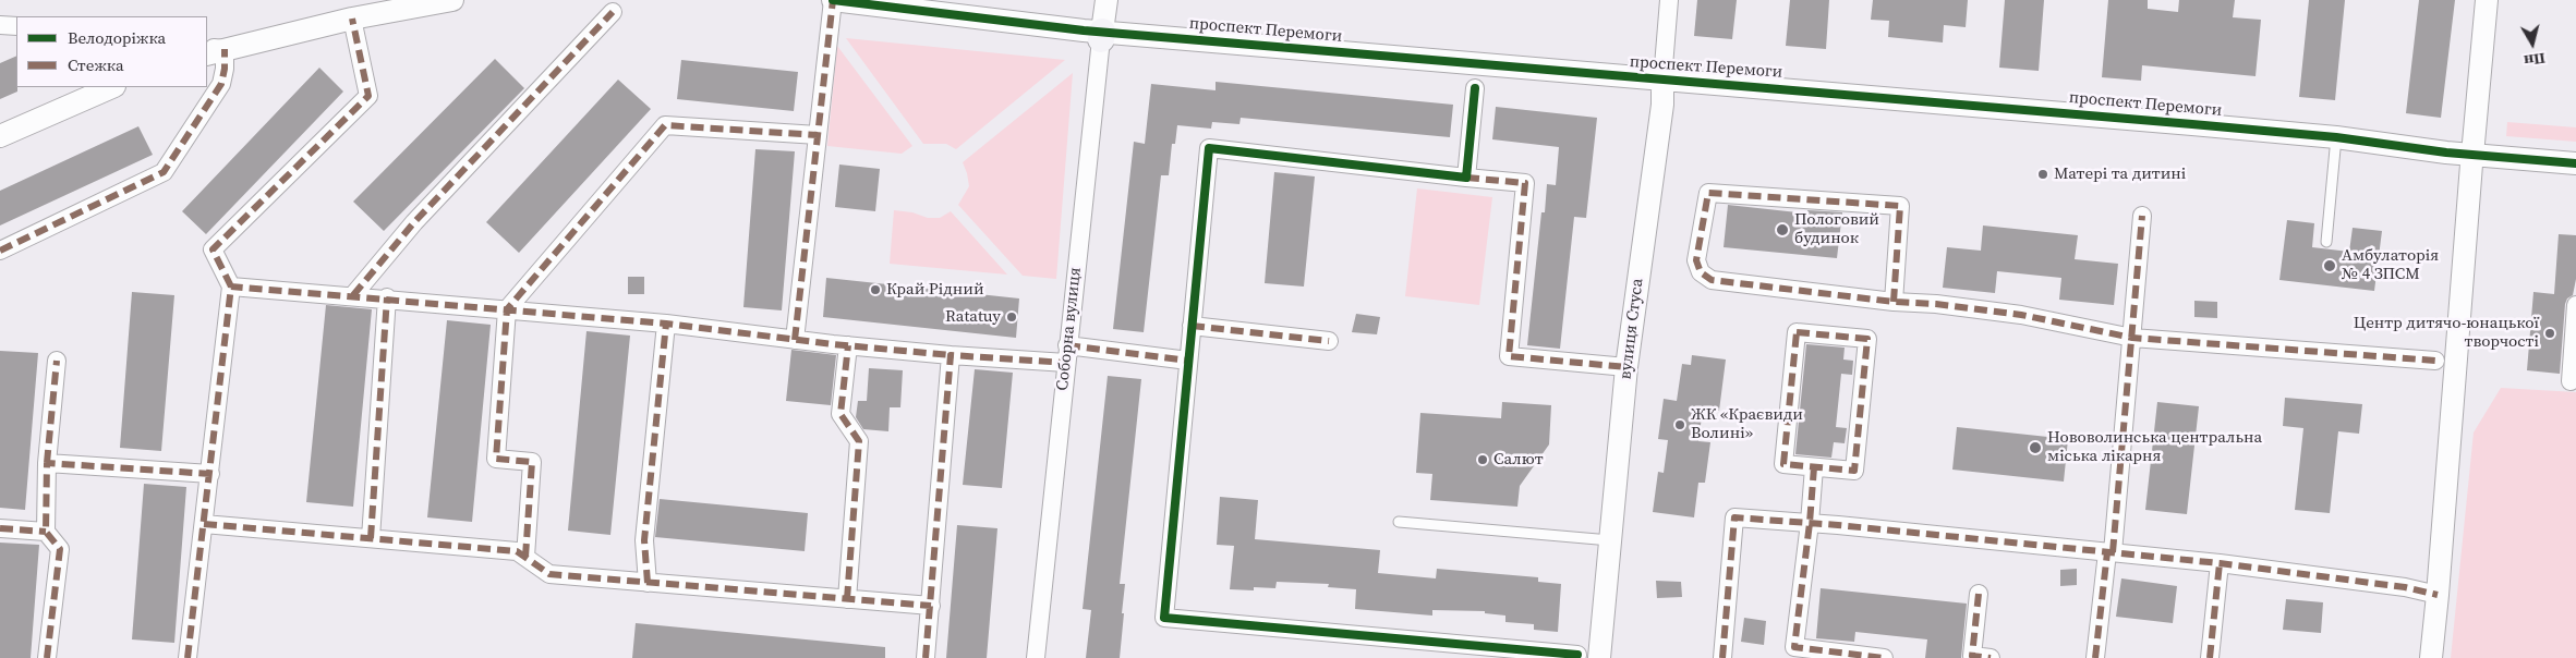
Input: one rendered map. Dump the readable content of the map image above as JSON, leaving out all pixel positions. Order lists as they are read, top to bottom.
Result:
{
  "streets": {
    "street": ["проспект Перемоги", "Соборна вулиця", "вулиця Стуса"]
  },
  "crossings": [
    ["проспект Перемоги", "Соборна вулиця"],
    ["проспект Перемоги", "вулиця Стуса"]
  ],
  "places": [
    "Матері та дитині",
    "Пологовий будинок",
    "Амбулаторія № 4 ЗПСМ",
    "Край Рідний",
    "Ratatuy",
    "Центр дитячо-юнацької творчості",
    "ЖК «Краєвиди Волині»",
    "Нововолинська центральна міська лікарня",
    "Салют"
  ],
  "legend": ["Велодоріжка", "Стежка"],
  "north": "bottom"
}
